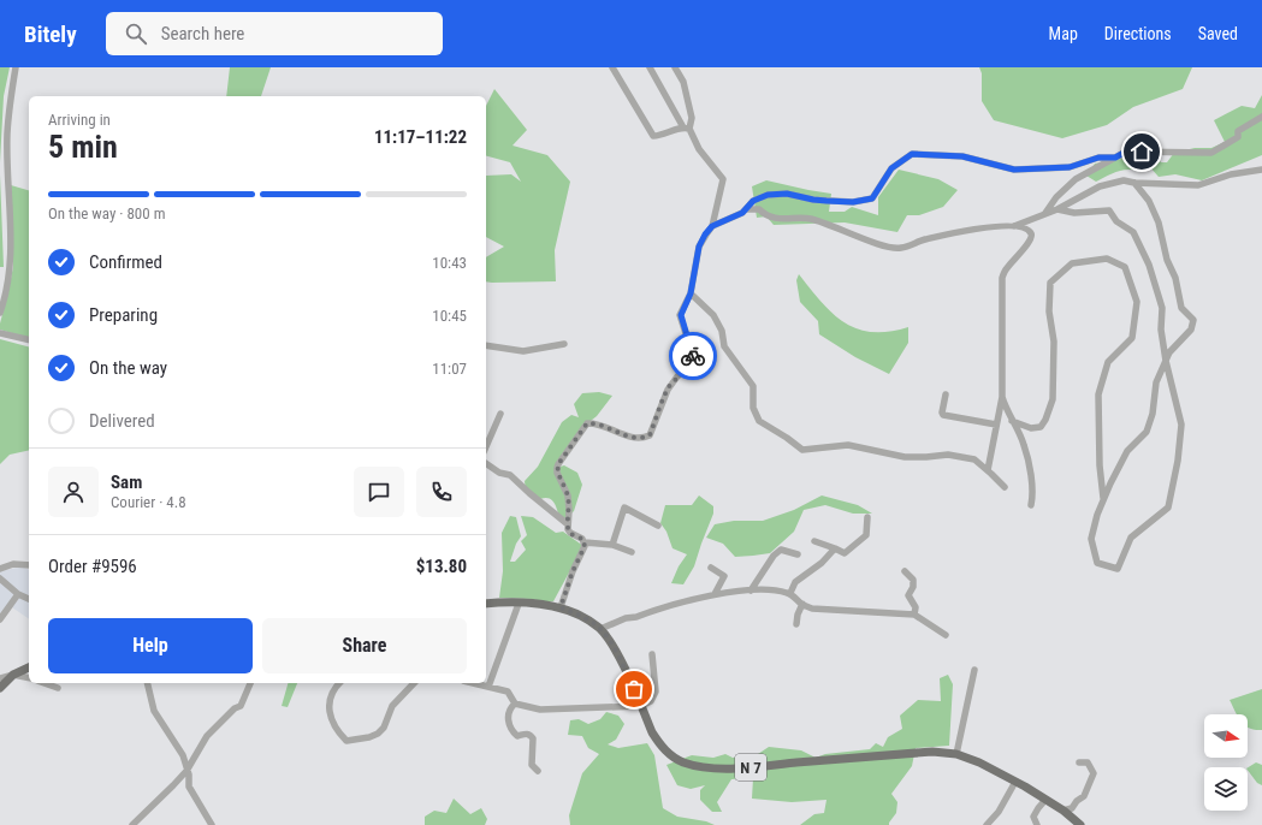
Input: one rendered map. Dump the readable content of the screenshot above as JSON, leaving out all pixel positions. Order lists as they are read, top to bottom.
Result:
{
  "streets": {
    "main road": ["N 7"]
  },
  "north": "right",
  "page": {
    "header": "Bitely",
    "search": "Search here",
    "nav": ["Map", "Directions", "Saved"],
    "heading": ["5 min", "Arriving in", "11:17–11:22"],
    "panel": [
      "Sam",
      "Courier · 4.8",
      "Order #9596",
      "$13.80"
    ],
    "bar": "On the way · 800 m",
    "list": [
      ["Confirmed", "10:43"],
      ["Preparing", "10:45"],
      ["On the way", "11:07"],
      "Delivered"
    ],
    "buttons": ["Help", "Share"]
  }
}
